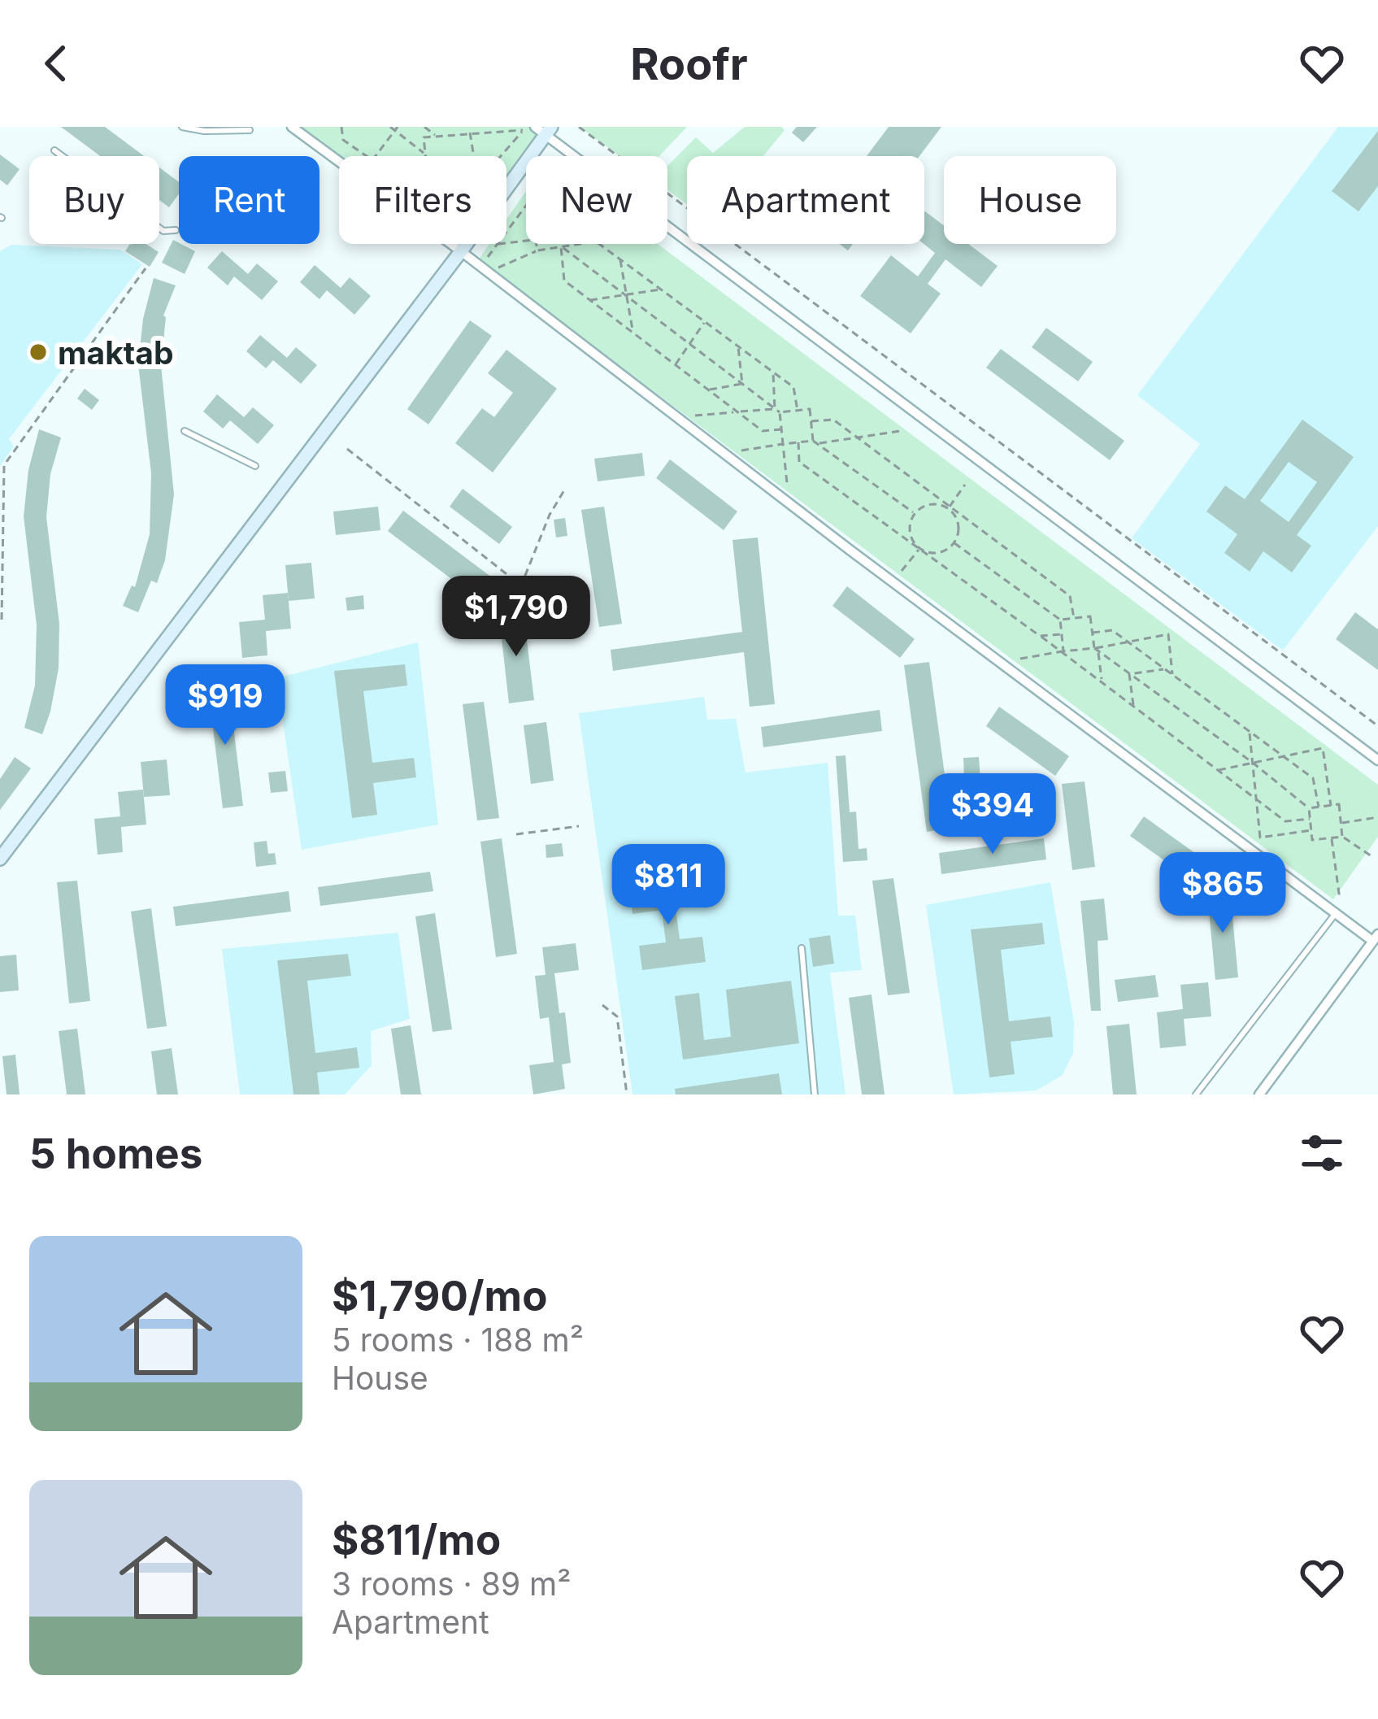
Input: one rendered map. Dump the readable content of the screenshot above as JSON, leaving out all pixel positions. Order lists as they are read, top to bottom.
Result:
{
  "places": ["maktab"],
  "page": {
    "header": "Roofr",
    "chip": [
      "Buy",
      "Rent",
      "Filters",
      "New",
      "Apartment",
      "House"
    ],
    "price": [
      "$1,790",
      "$919",
      "$394",
      "$811",
      "$865"
    ],
    "heading": "5 homes",
    "list": [
      {
        "name": "$1,790/mo",
        "note": "5 rooms · 188 m² · House"
      },
      {
        "name": "$811/mo",
        "note": "3 rooms · 89 m² · Apartment"
      }
    ]
  }
}
